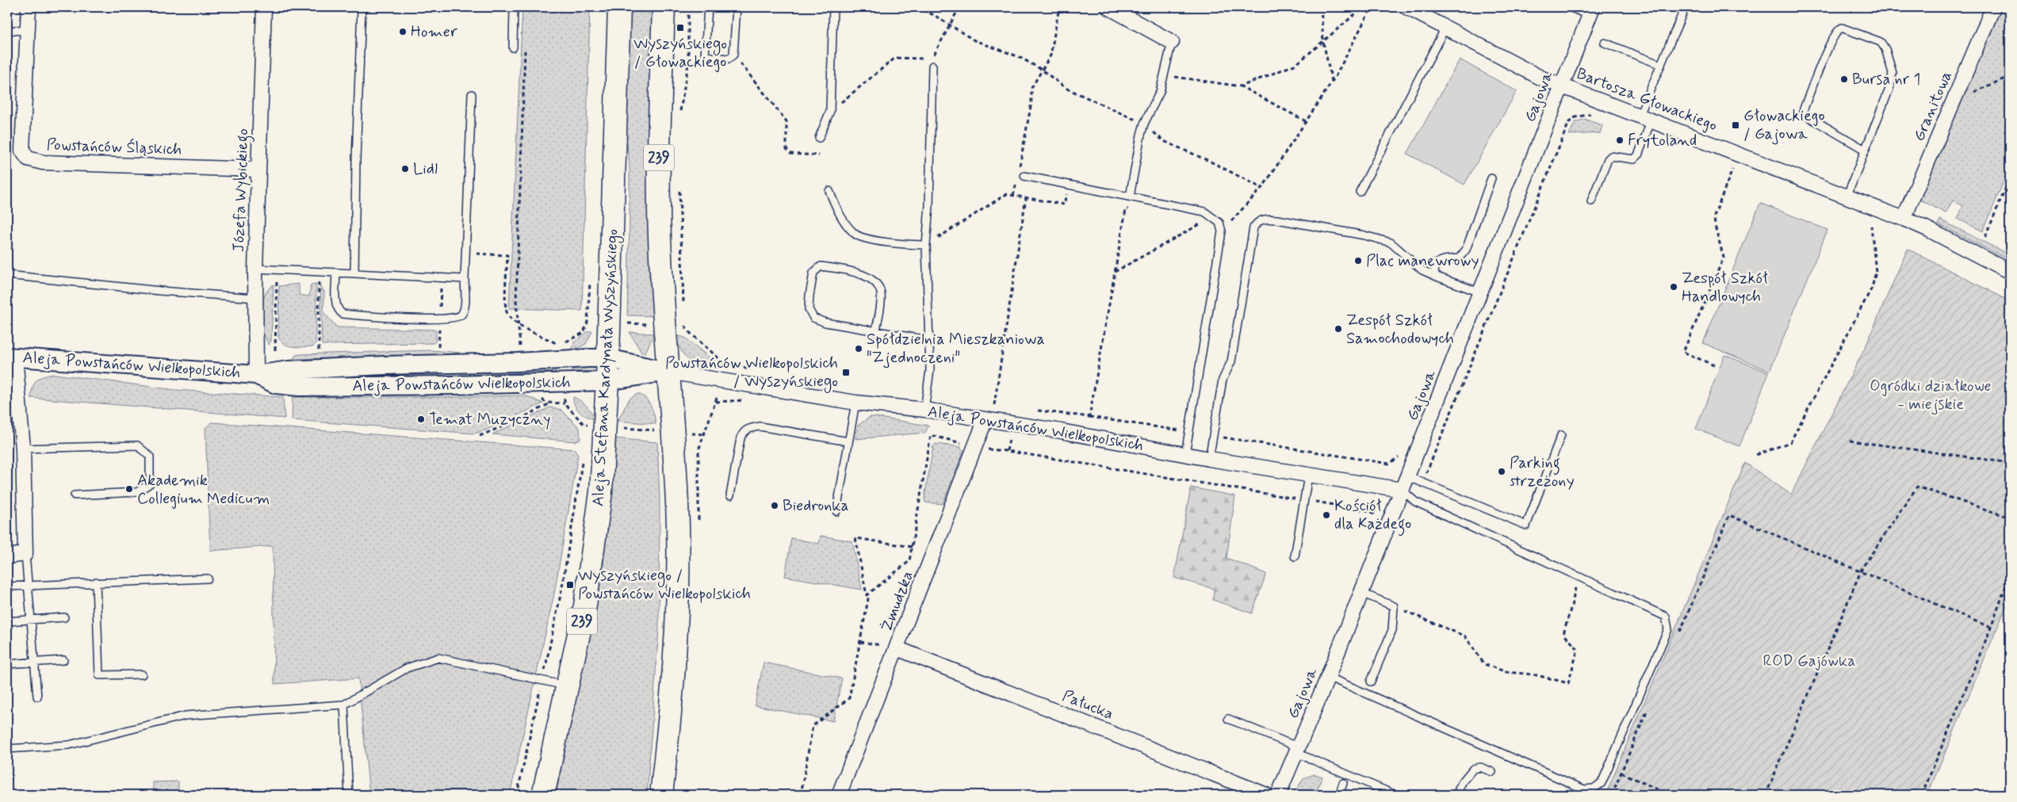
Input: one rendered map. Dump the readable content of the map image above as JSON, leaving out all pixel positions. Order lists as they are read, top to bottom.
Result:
{
  "streets": {
    "main road": ["239", "Aleja Stefana Kardynała Wyszyńskiego"],
    "street": [
      "Gajowa",
      "Bartosza Głowackiego",
      "Granitowa",
      "Powstańców Śląskich",
      "Józefa Wybickiego",
      "Aleja Powstańców Wielkopolskich",
      "Żmudzka",
      "Pałucka"
    ]
  },
  "crossings": [
    ["Gajowa", "Bartosza Głowackiego"],
    ["Gajowa", "Aleja Powstańców Wielkopolskich"],
    ["Bartosza Głowackiego", "Granitowa"],
    ["Powstańców Śląskich", "Józefa Wybickiego"],
    ["239", "Aleja Powstańców Wielkopolskich"],
    ["Józefa Wybickiego", "Aleja Powstańców Wielkopolskich"],
    ["Aleja Powstańców Wielkopolskich", "Aleja Stefana Kardynała Wyszyńskiego"],
    ["Aleja Powstańców Wielkopolskich", "Żmudzka"],
    ["Żmudzka", "Pałucka"]
  ],
  "parks": ["Ogródki działkowe - miejskie", "ROD Gajówka"],
  "places": {
    "transit": [
      "Wyszyńskiego / Głowackiego",
      "Głowackiego / Gajowa",
      "Powstańców Wielkopolskich / Wyszyńskiego",
      "Wyszyńskiego / Powstańców Wielkopolskich"
    ],
    "other": [
      "Homer",
      "Bursa nr 1",
      "Frytoland",
      "Lidl",
      "Plac manewrowy",
      "Zespół Szkół Handlowych",
      "Zespół Szkół Samochodowych",
      "Spółdzielnia Mieszkaniowa \"Zjednoczeni\"",
      "Temat Muzyczny",
      "Parking strzeżony",
      "Akademik Collegium Medicum",
      "Biedronka",
      "Kościół dla Każdego"
    ]
  }
}
